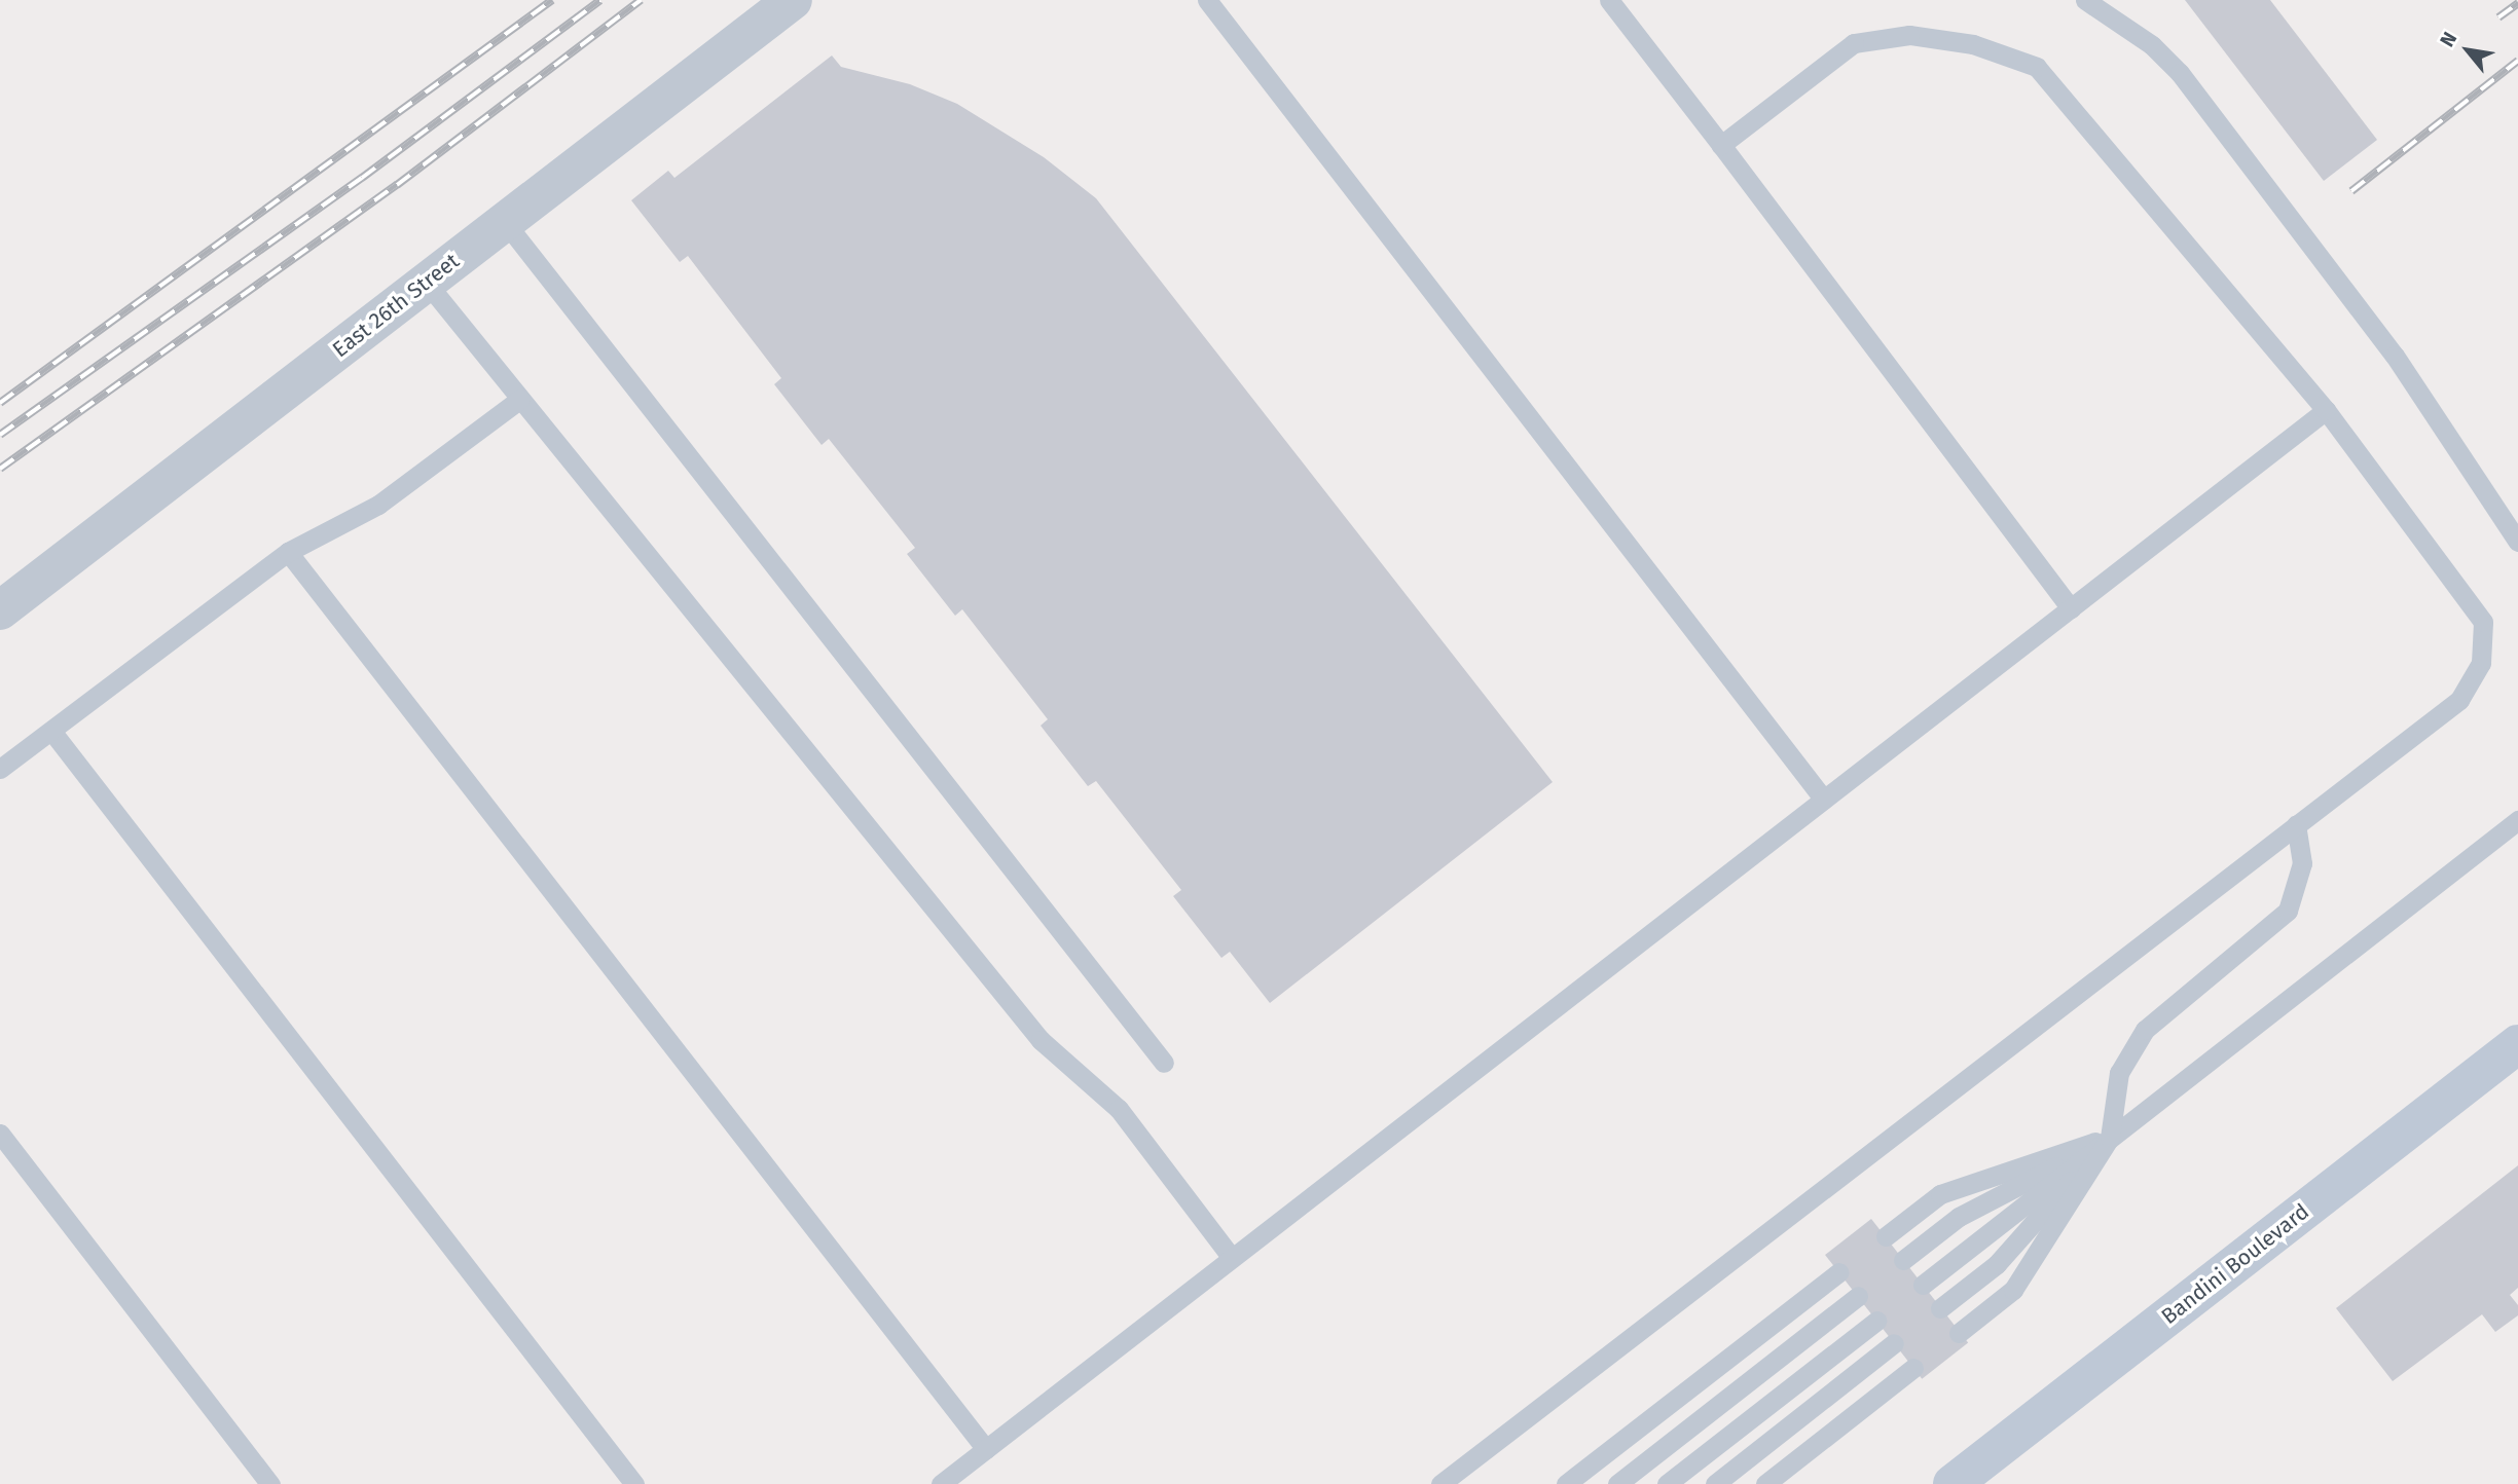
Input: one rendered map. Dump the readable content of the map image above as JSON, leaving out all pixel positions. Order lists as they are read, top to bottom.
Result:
{
  "streets": {
    "main road": ["Bandini Boulevard"],
    "street": ["East 26th Street"]
  },
  "north": "top left"
}
